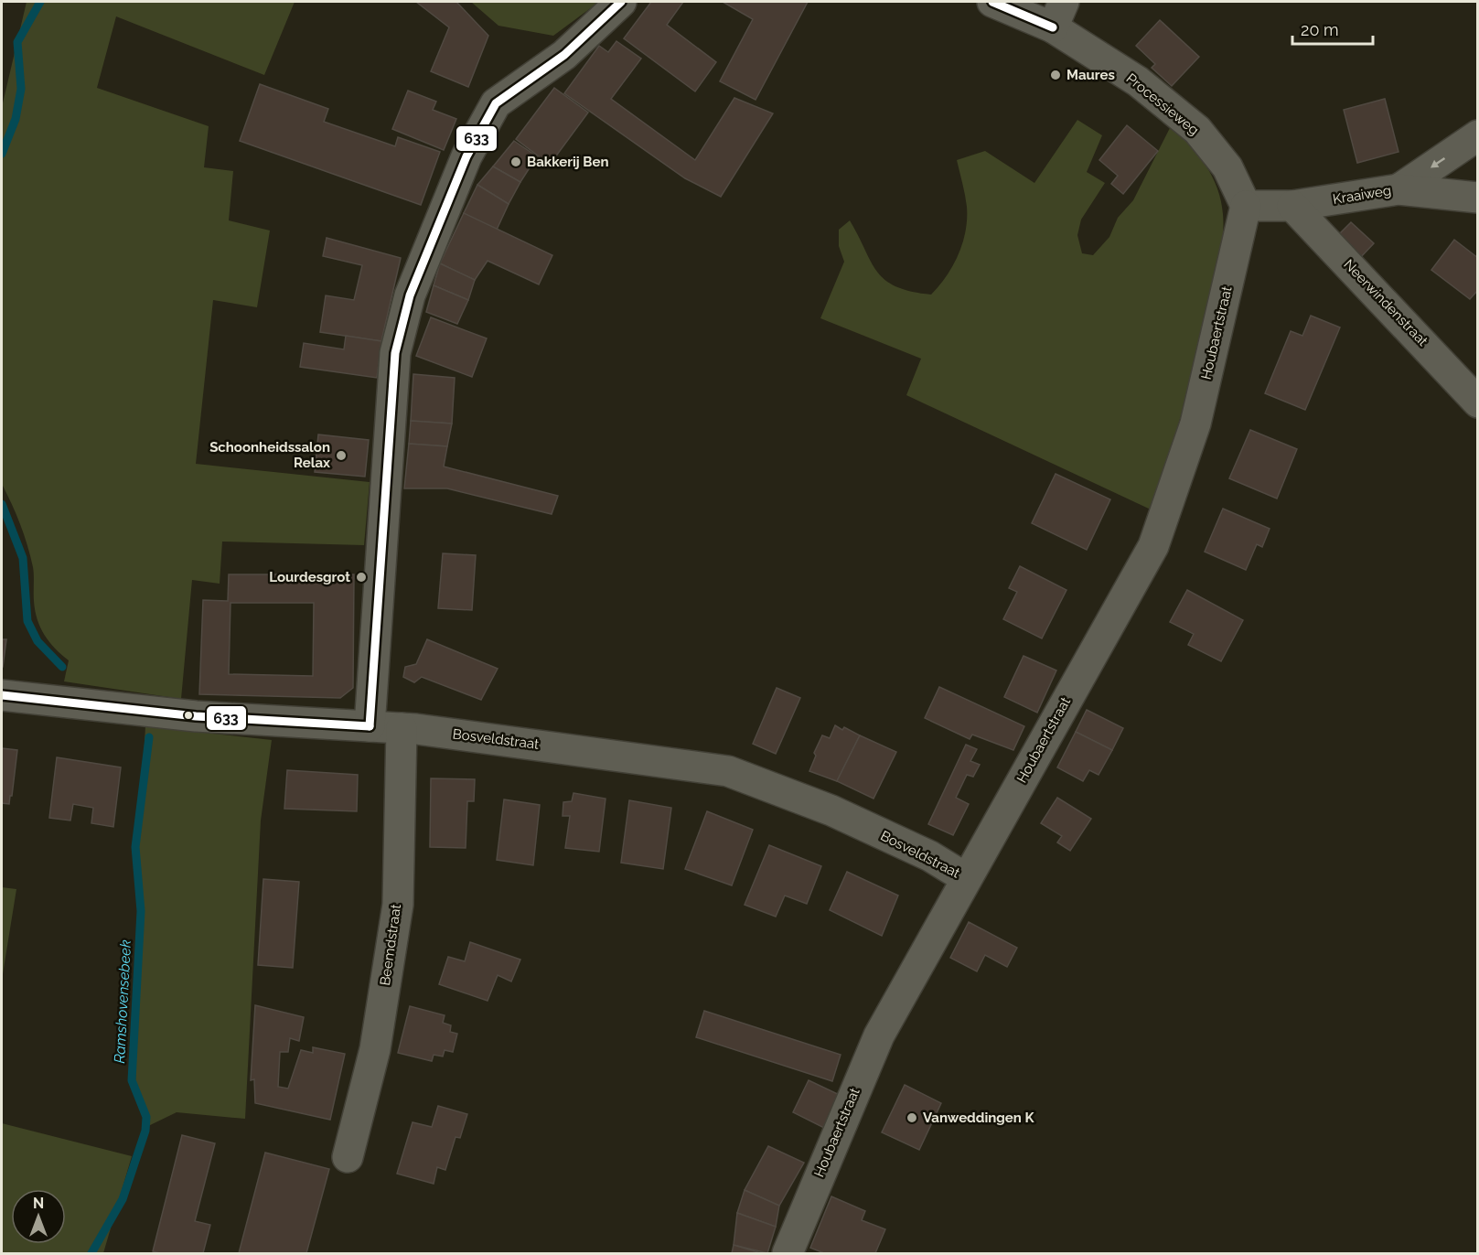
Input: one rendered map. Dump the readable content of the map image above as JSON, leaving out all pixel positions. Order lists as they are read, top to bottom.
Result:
{
  "streets": {
    "street": [
      "Processieweg",
      "Kraaiweg",
      "Neerwindenstraat",
      "Houbaertstraat",
      "Bosveldstraat",
      "Beemdstraat"
    ]
  },
  "crossings": [
    ["Processieweg", "Kraaiweg"],
    ["Processieweg", "Houbaertstraat"],
    ["Kraaiweg", "Neerwindenstraat"],
    ["Kraaiweg", "Houbaertstraat"],
    ["Houbaertstraat", "Bosveldstraat"],
    ["Bosveldstraat", "Beemdstraat"]
  ],
  "water": ["Ramshovensebeek"],
  "places": [
    "Maures",
    "Bakkerij Ben",
    "Schoonheidssalon Relax",
    "Lourdesgrot",
    "Vanweddingen K"
  ],
  "lines": ["transit line 633"],
  "scale_bar": "20 m",
  "north": "top"
}
